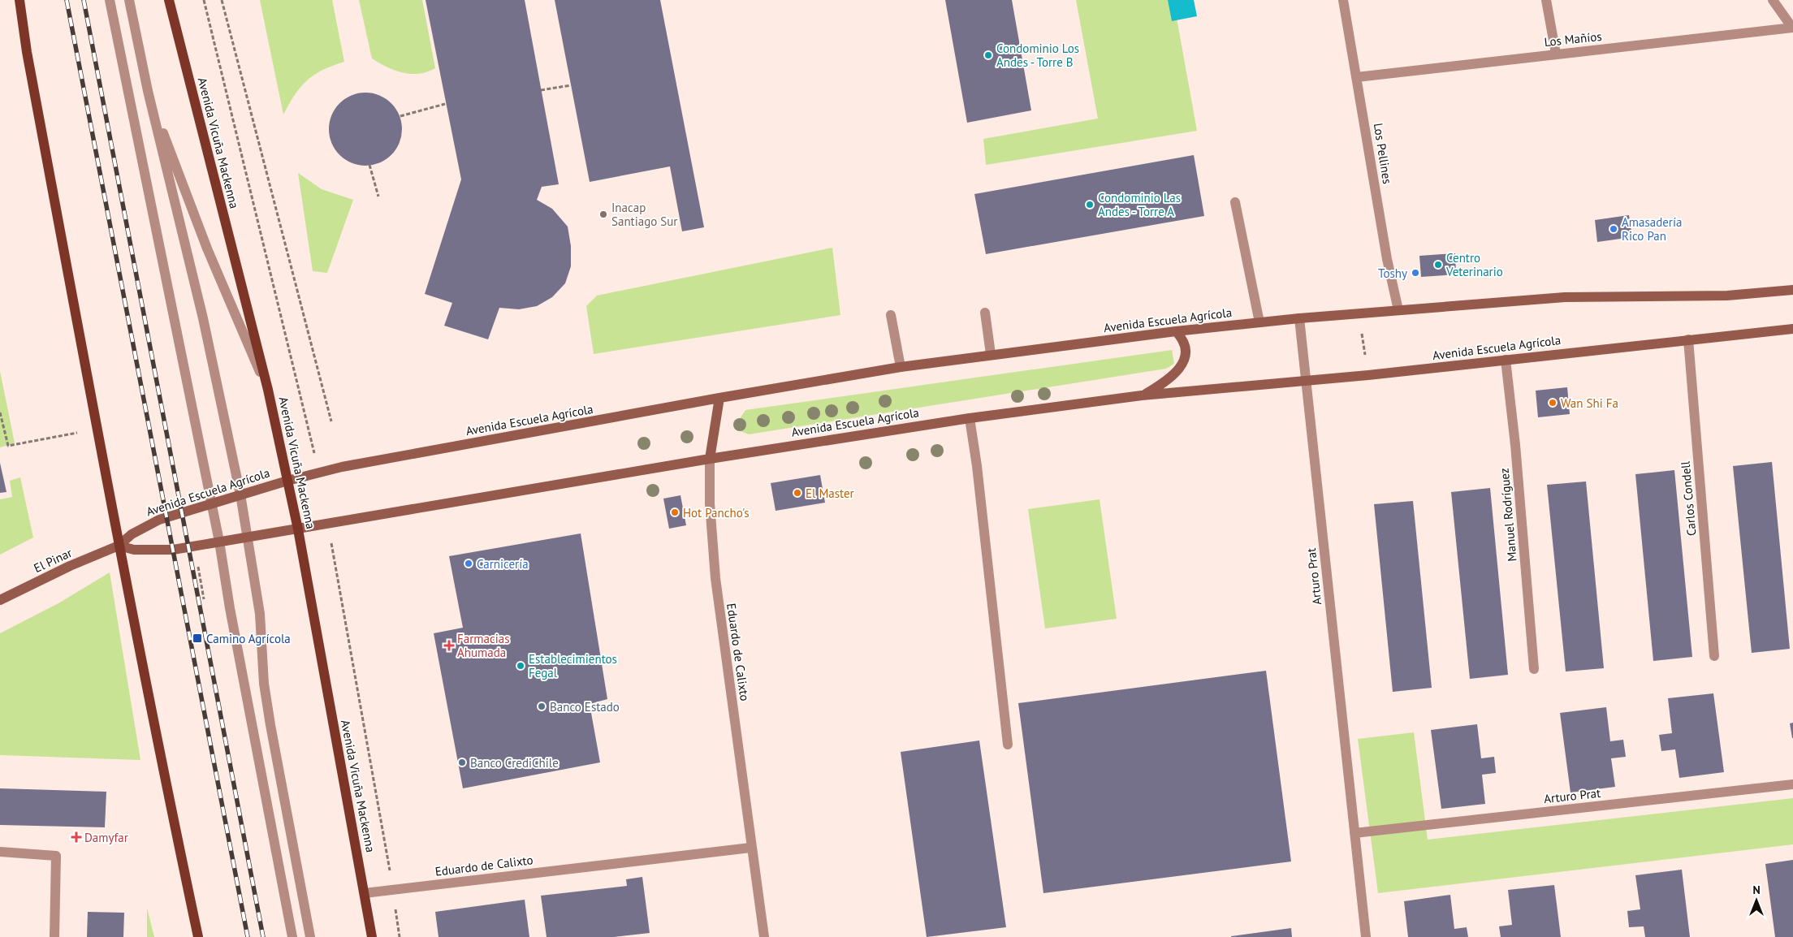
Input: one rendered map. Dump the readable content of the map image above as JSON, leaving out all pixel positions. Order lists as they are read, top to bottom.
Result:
{
  "streets": {
    "main road": ["Avenida Vicuña Mackenna", "Avenida Escuela Agrícola", "El Pinar"],
    "street": [
      "Los Mañíos",
      "Los Pellines",
      "Carlos Condell",
      "Manuel Rodríguez",
      "Arturo Prat",
      "Eduardo de Calixto"
    ]
  },
  "crossings": [
    ["Los Mañíos", "Los Pellines"],
    ["Avenida Vicuña Mackenna", "Avenida Escuela Agrícola"],
    ["Avenida Vicuña Mackenna", "Eduardo de Calixto"],
    ["Los Pellines", "Avenida Escuela Agrícola"],
    ["Avenida Escuela Agrícola", "Carlos Condell"],
    ["Avenida Escuela Agrícola", "Manuel Rodríguez"],
    ["Avenida Escuela Agrícola", "El Pinar"],
    ["Avenida Escuela Agrícola", "Arturo Prat"],
    ["Avenida Escuela Agrícola", "Eduardo de Calixto"]
  ],
  "places": {
    "other": [
      "Condominio Los Andes - Torre B",
      "Condominio Las Andes - Torre A",
      "Inacap Santiago Sur",
      "Amasadería Rico Pan",
      "Centro Veterinario",
      "Toshy",
      "Wan Shi Fa",
      "El Master",
      "Hot Pancho's",
      "Carnicería",
      "Establecimientos Fegal",
      "Banco Estado",
      "Banco CrediChile"
    ],
    "transit": ["Camino Agrícola"],
    "health": ["Farmacias Ahumada", "Damyfar"]
  },
  "north": "top"
}
